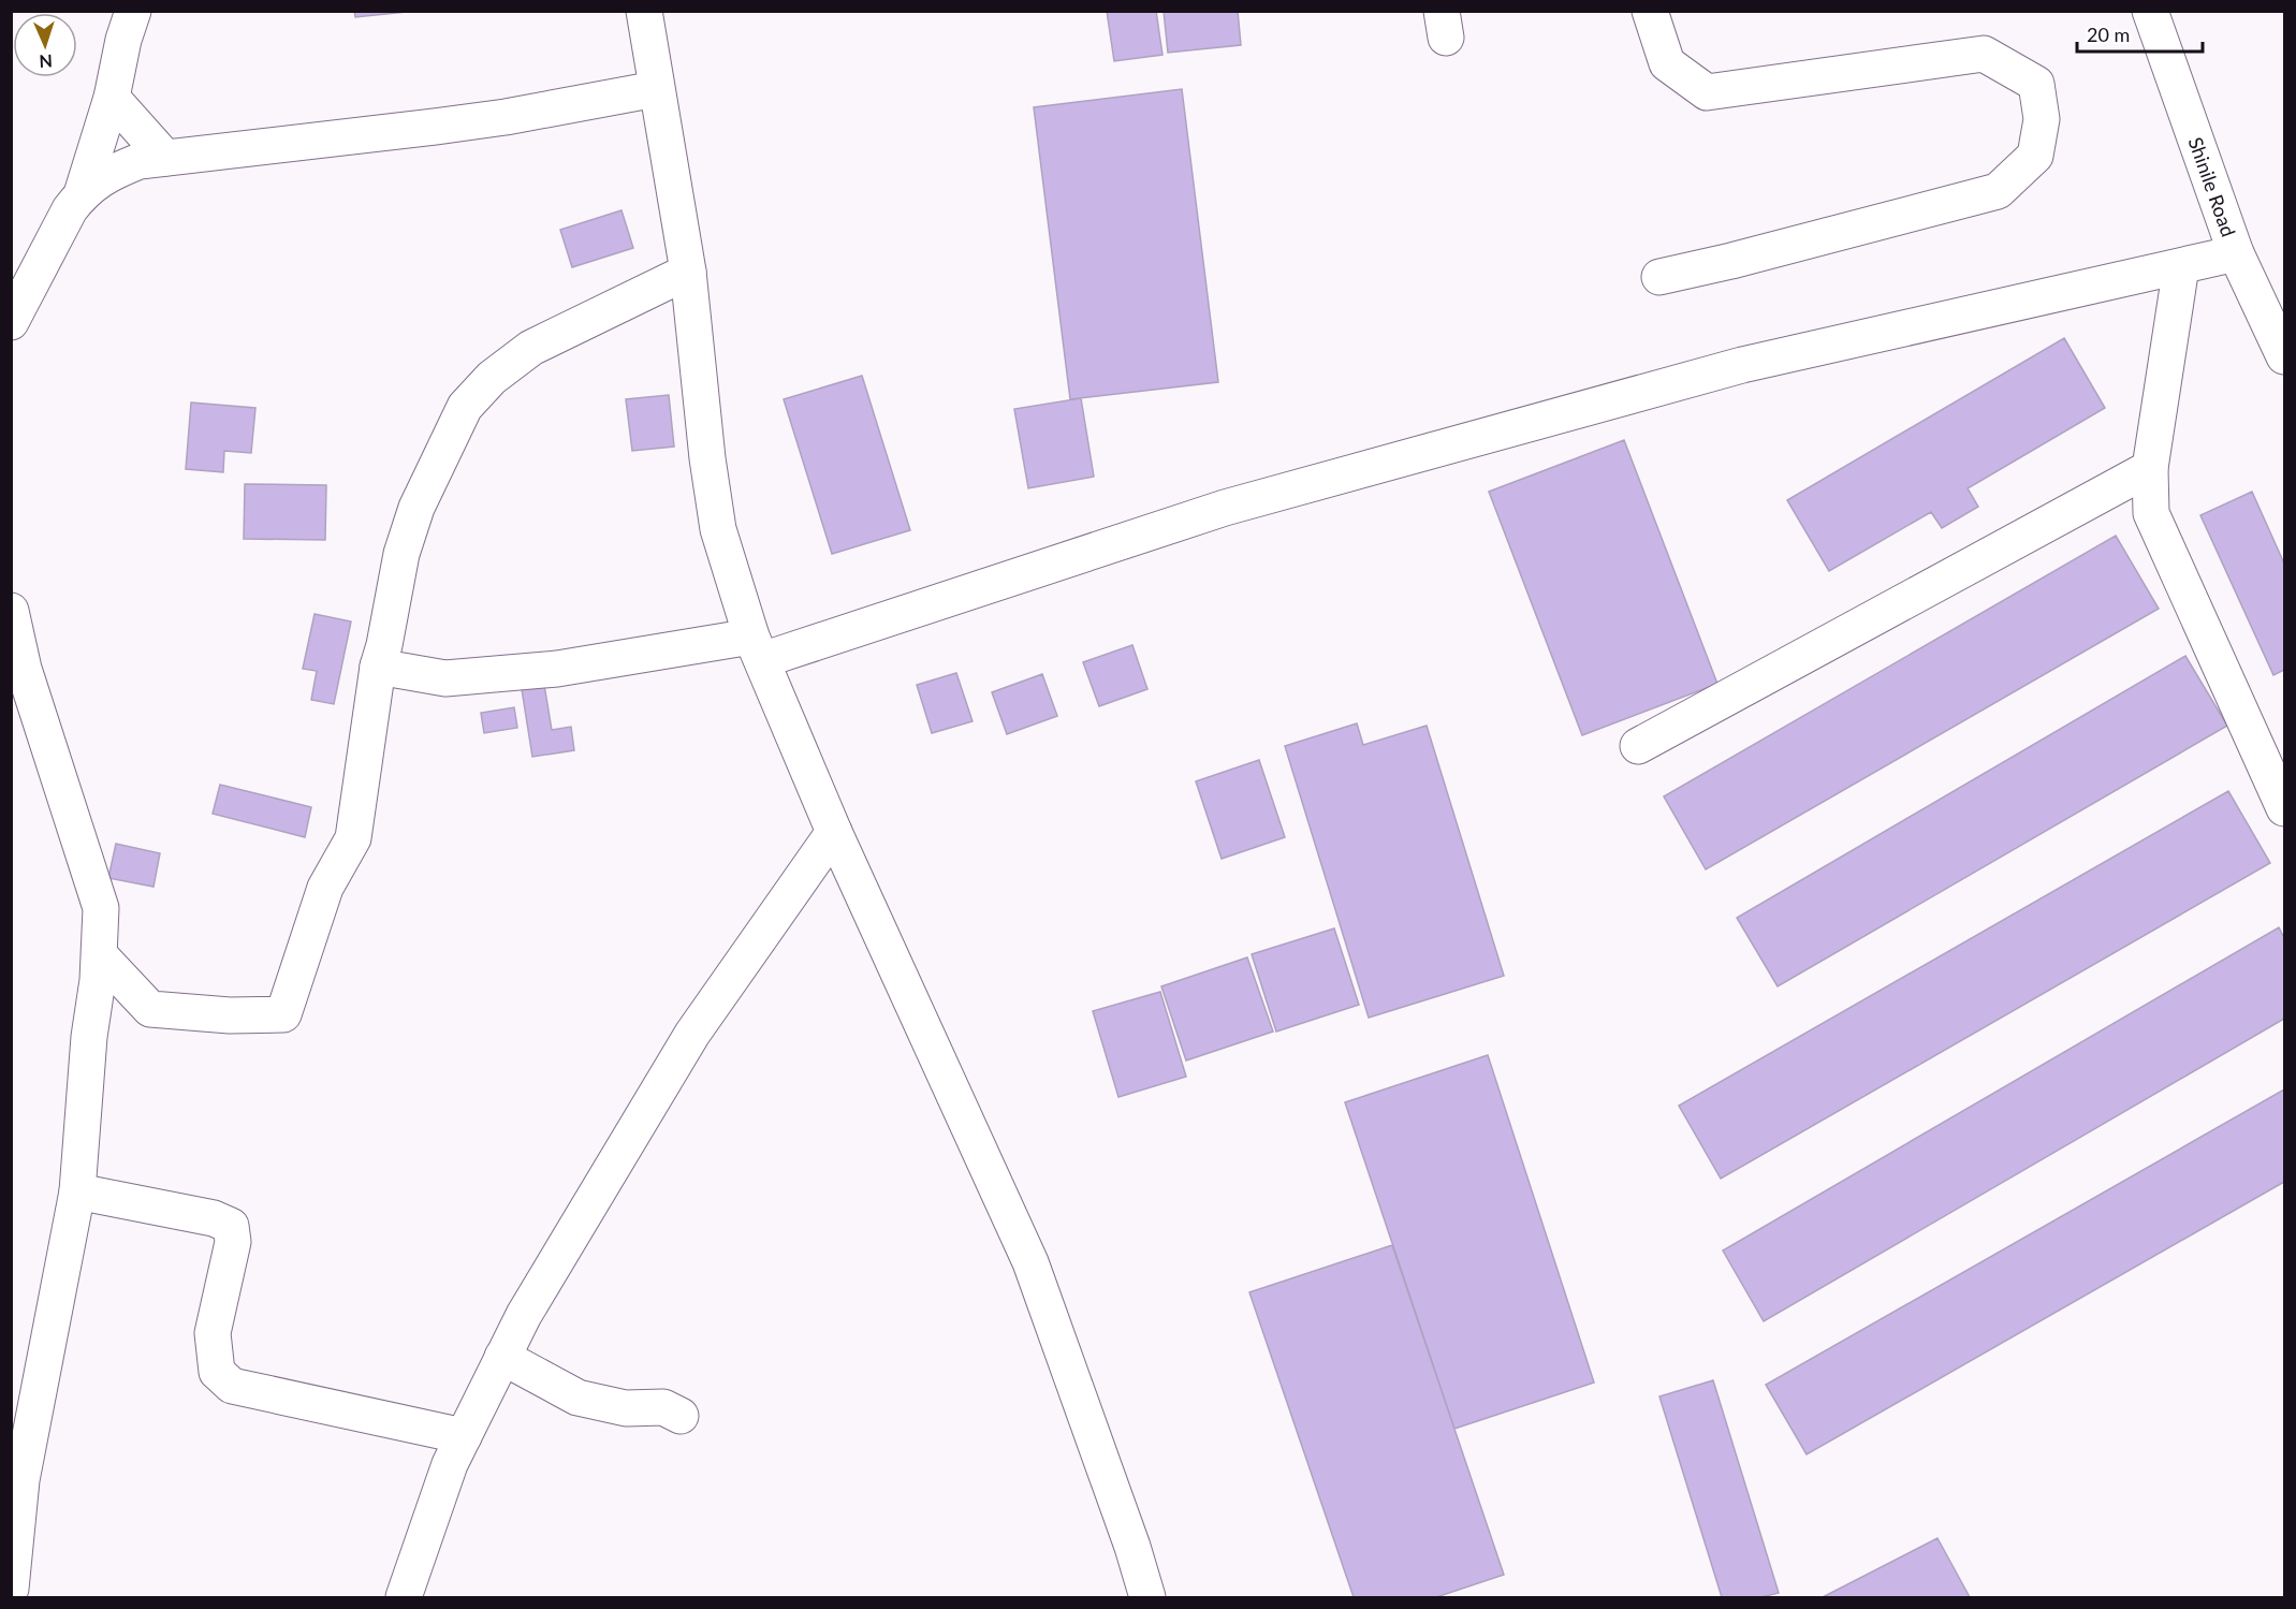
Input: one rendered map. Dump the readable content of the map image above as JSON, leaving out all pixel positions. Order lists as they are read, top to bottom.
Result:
{
  "streets": {
    "street": ["Shinile Road"]
  },
  "scale_bar": "20 m",
  "north": "bottom"
}
